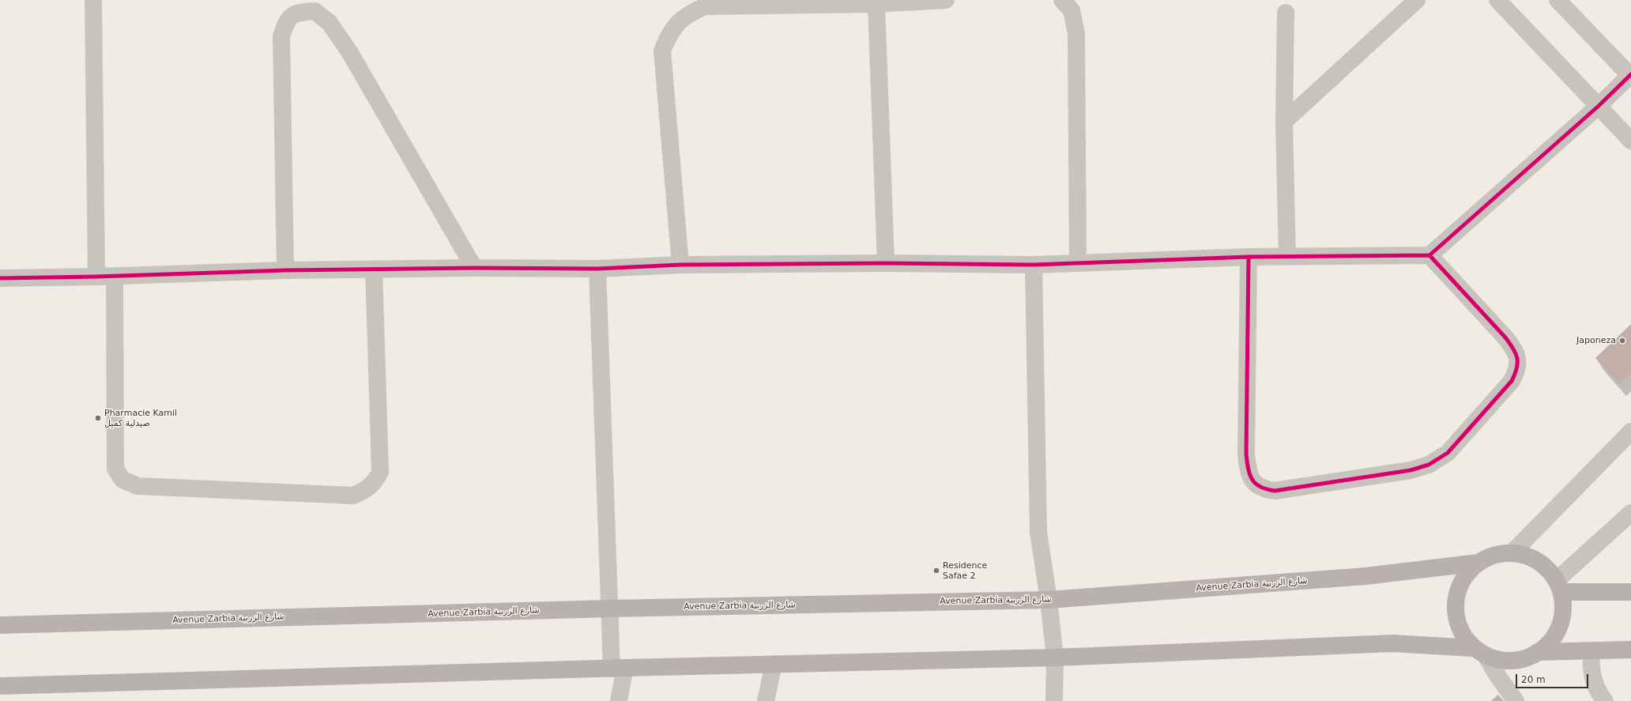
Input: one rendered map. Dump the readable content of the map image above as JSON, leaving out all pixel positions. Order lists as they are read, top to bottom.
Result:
{
  "streets": {
    "main road": ["Avenue Zarbia شارع الزربية"]
  },
  "places": ["Japoneza", "Pharmacie Kamil صيدلية كميل", "Residence Safae 2"],
  "scale_bar": "20 m"
}
